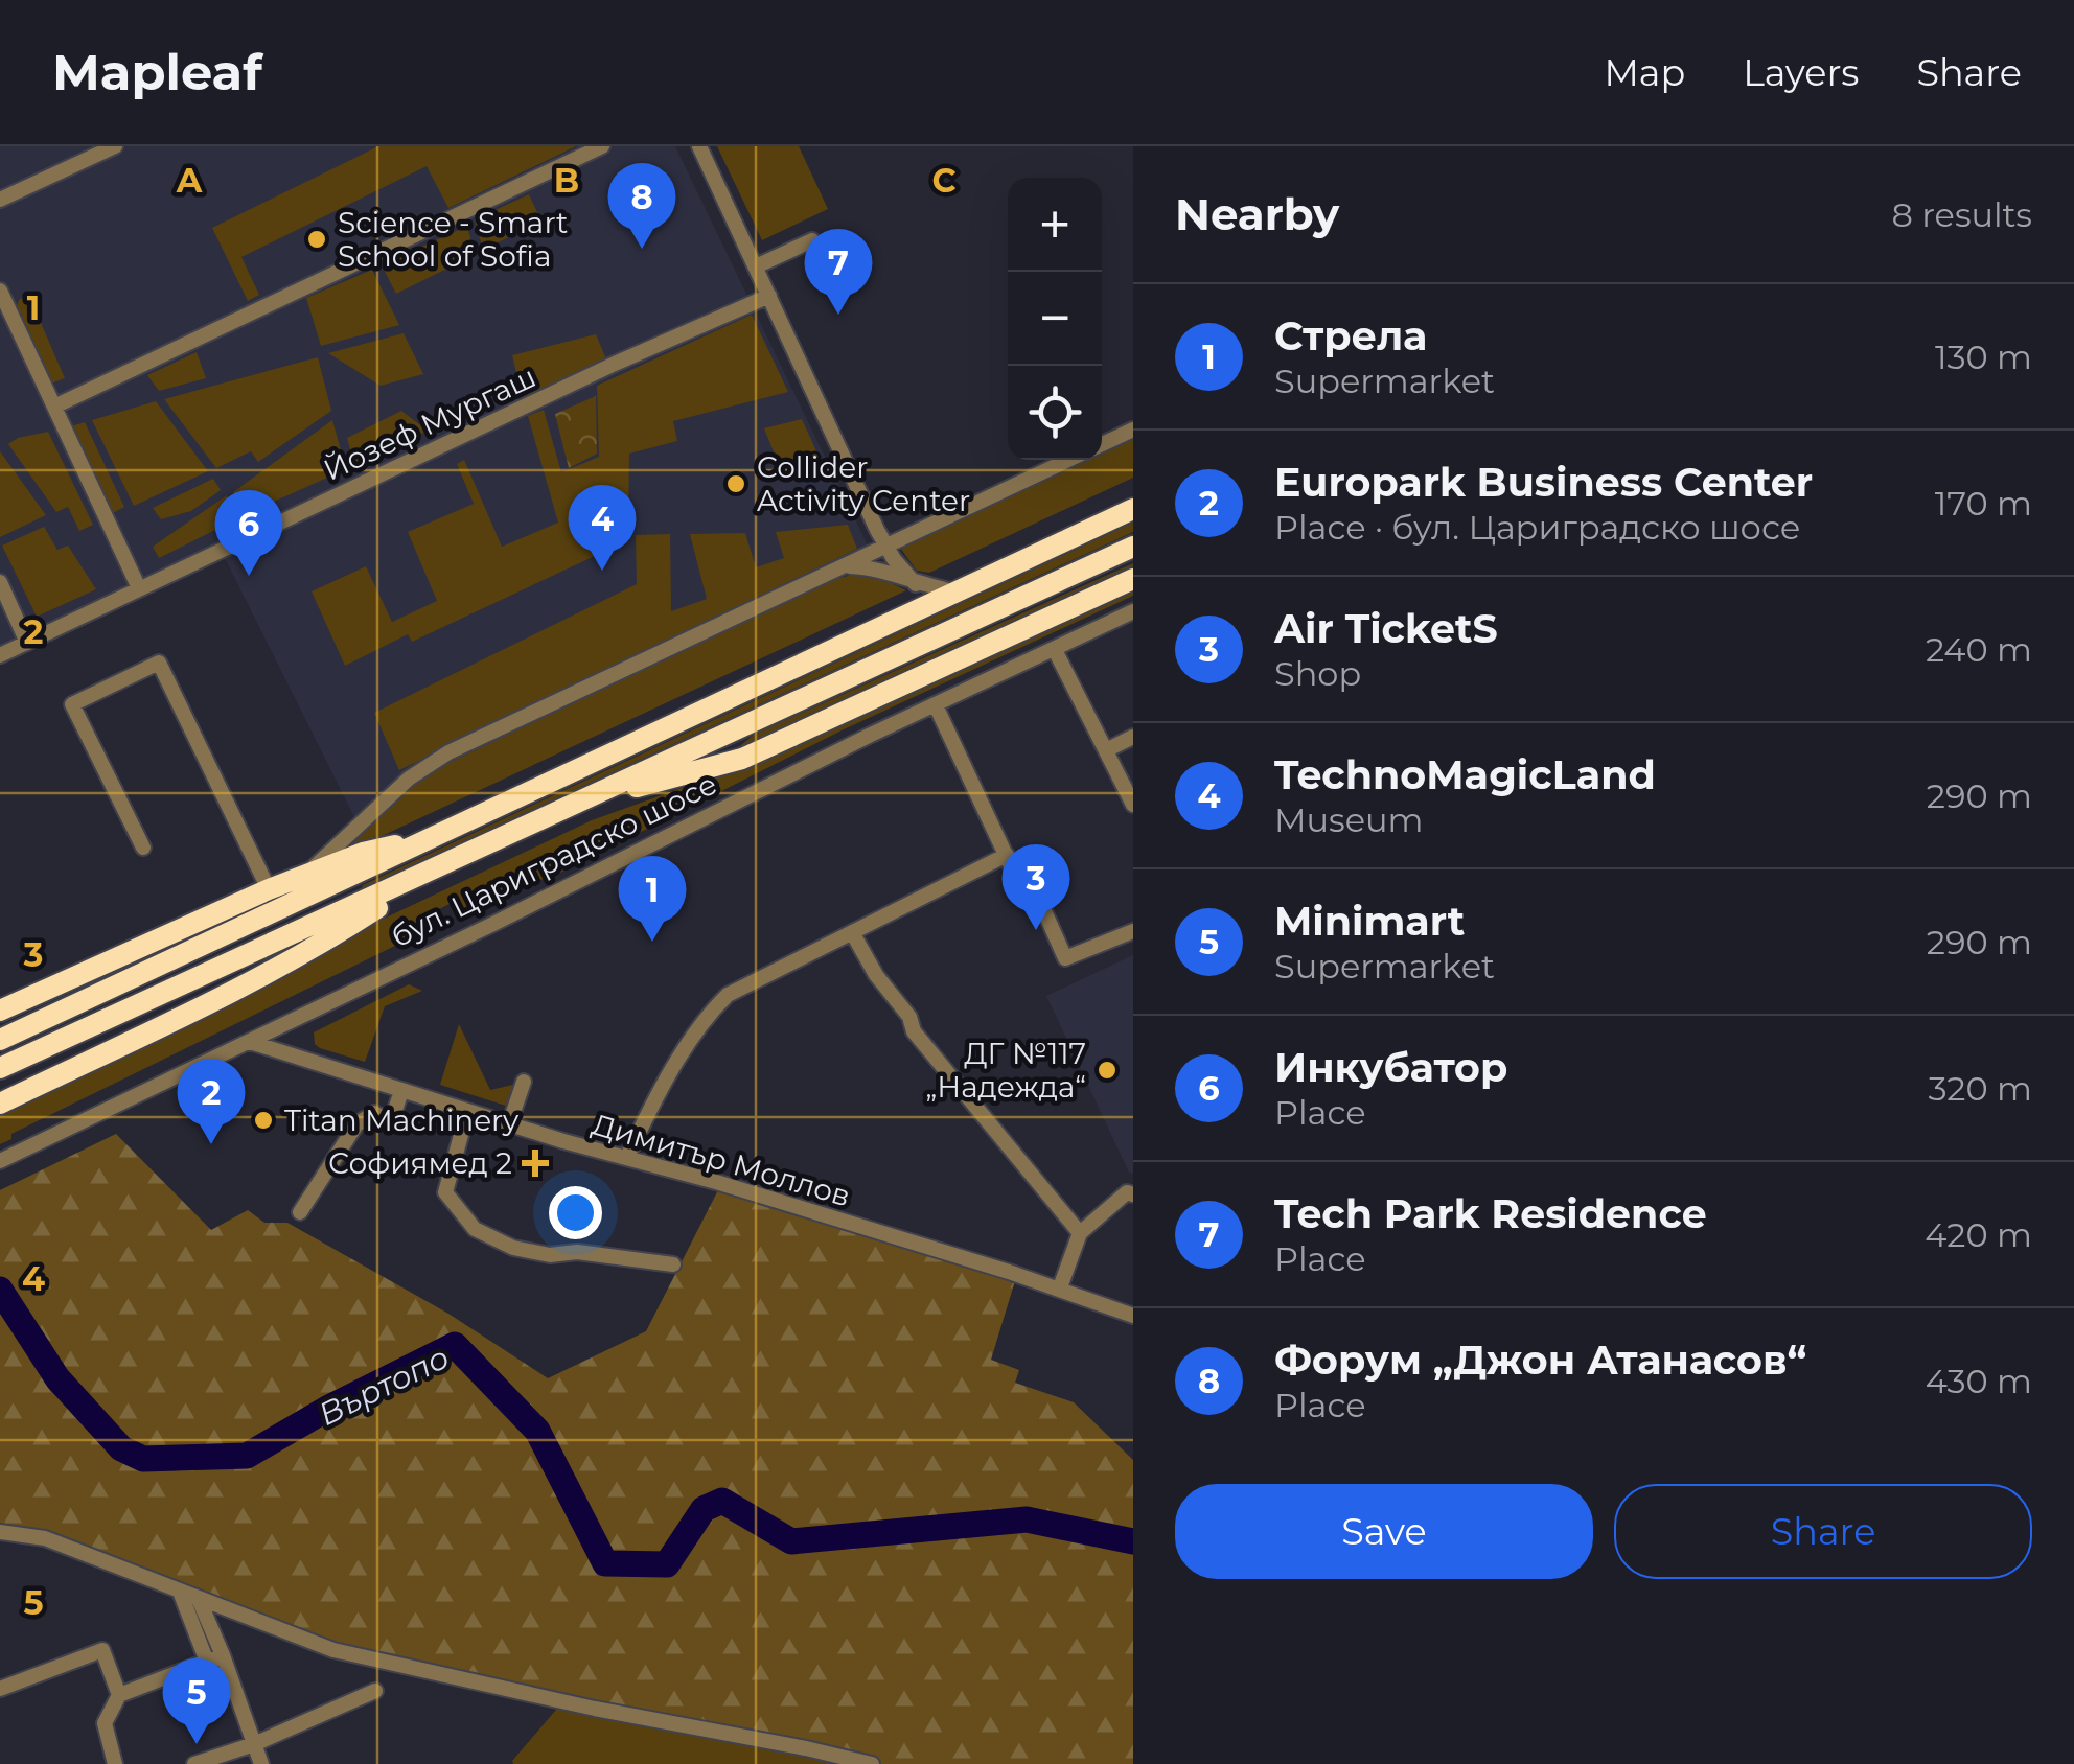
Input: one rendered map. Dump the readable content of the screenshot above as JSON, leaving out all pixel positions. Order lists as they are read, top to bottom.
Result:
{
  "streets": {
    "highway": ["бул. Цариградско шосе"],
    "street": ["Йозеф Мургаш", "Димитър Моллов"]
  },
  "crossings": [
    ["бул. Цариградско шосе", "Димитър Моллов"]
  ],
  "water": ["Въртопо"],
  "places": {
    "other": [
      "Science - Smart School of Sofia",
      "Collider Activity Center",
      "ДГ №117 „Надежда“",
      "Titan Machinery"
    ],
    "health": ["Софиямед 2"]
  },
  "page": {
    "header": "Mapleaf",
    "nav": ["Map", "Layers", "Share"],
    "heading": ["Nearby", "8 results"],
    "pins": [
      "8",
      "7",
      "4",
      "6",
      "3",
      "1",
      "2",
      "5"
    ],
    "map_buttons": ["+", "−"],
    "list": [
      {
        "mark": "1",
        "name": "Стрела",
        "note": "Supermarket",
        "value": "130 m"
      },
      {
        "mark": "2",
        "name": "Europark Business Center",
        "note": "Place · бул. Цариградско шосе",
        "value": "170 m"
      },
      {
        "mark": "3",
        "name": "Air TicketS",
        "note": "Shop",
        "value": "240 m"
      },
      {
        "mark": "4",
        "name": "TechnoMagicLand",
        "note": "Museum",
        "value": "290 m"
      },
      {
        "mark": "5",
        "name": "Minimart",
        "note": "Supermarket",
        "value": "290 m"
      },
      {
        "mark": "6",
        "name": "Инкубатор",
        "note": "Place",
        "value": "320 m"
      },
      {
        "mark": "7",
        "name": "Tech Park Residence",
        "note": "Place",
        "value": "420 m"
      },
      {
        "mark": "8",
        "name": "Форум „Джон Атанасов“",
        "note": "Place",
        "value": "430 m"
      }
    ],
    "buttons": ["Save", "Share"]
  },
  "grid": {
    "columns": ["A", "B", "C"],
    "rows": [
      "1",
      "2",
      "3",
      "4",
      "5"
    ]
  }
}
